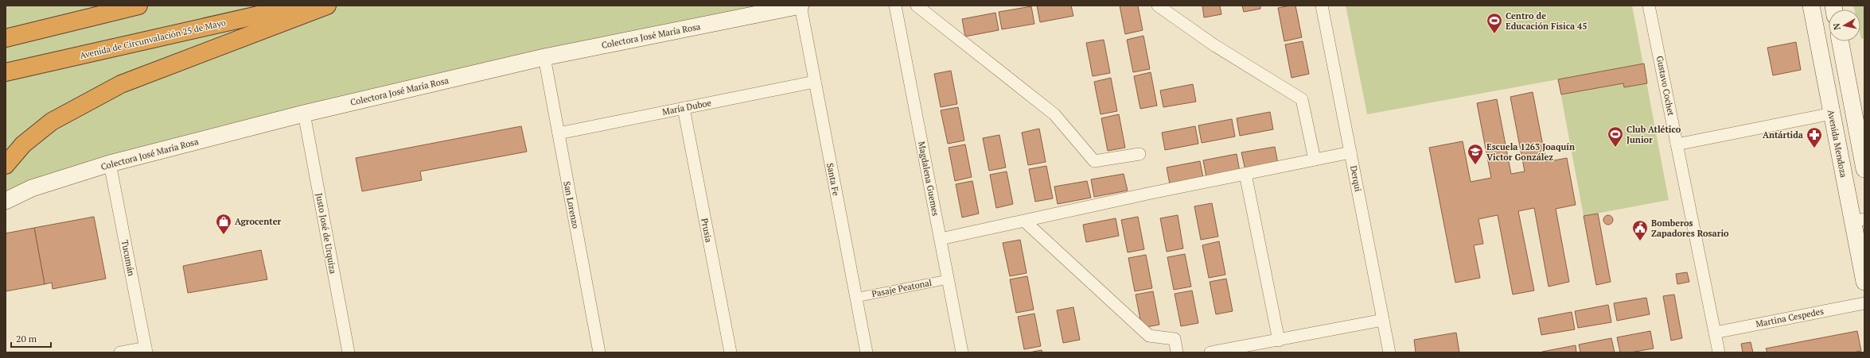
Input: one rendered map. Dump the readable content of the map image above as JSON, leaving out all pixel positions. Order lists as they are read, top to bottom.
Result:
{
  "streets": {
    "highway": ["Avenida de Circunvalación 25 de Mayo"],
    "main road": ["Colectora José María Rosa", "Avenida Mendoza"],
    "street": [
      "Gustavo Cochet",
      "María Duboe",
      "Magdalena Guemes",
      "Derqui",
      "Santa Fe",
      "San Lorenzo",
      "Prusia",
      "Justo José de Urquiza",
      "Tucumán",
      "Pasaje Peatonal",
      "Martina Cespedes"
    ]
  },
  "crossings": [
    ["Colectora José María Rosa", "Santa Fe"],
    ["Colectora José María Rosa", "San Lorenzo"],
    ["Colectora José María Rosa", "Justo José de Urquiza"],
    ["Colectora José María Rosa", "Tucumán"],
    ["Gustavo Cochet", "Martina Cespedes"],
    ["María Duboe", "Santa Fe"],
    ["María Duboe", "San Lorenzo"],
    ["María Duboe", "Prusia"],
    ["Magdalena Guemes", "Pasaje Peatonal"],
    ["Santa Fe", "Pasaje Peatonal"]
  ],
  "places": {
    "sports": ["Centro de Educación Fisica 45", "Club Atlético Junior"],
    "pharmacy": ["Antártida"],
    "school or university": ["Escuela 1263 Joaquín Victor González"],
    "shop": ["Agrocenter"],
    "public building": ["Bomberos Zapadores Rosario"]
  },
  "scale_bar": "20 m",
  "north": "left"
}
